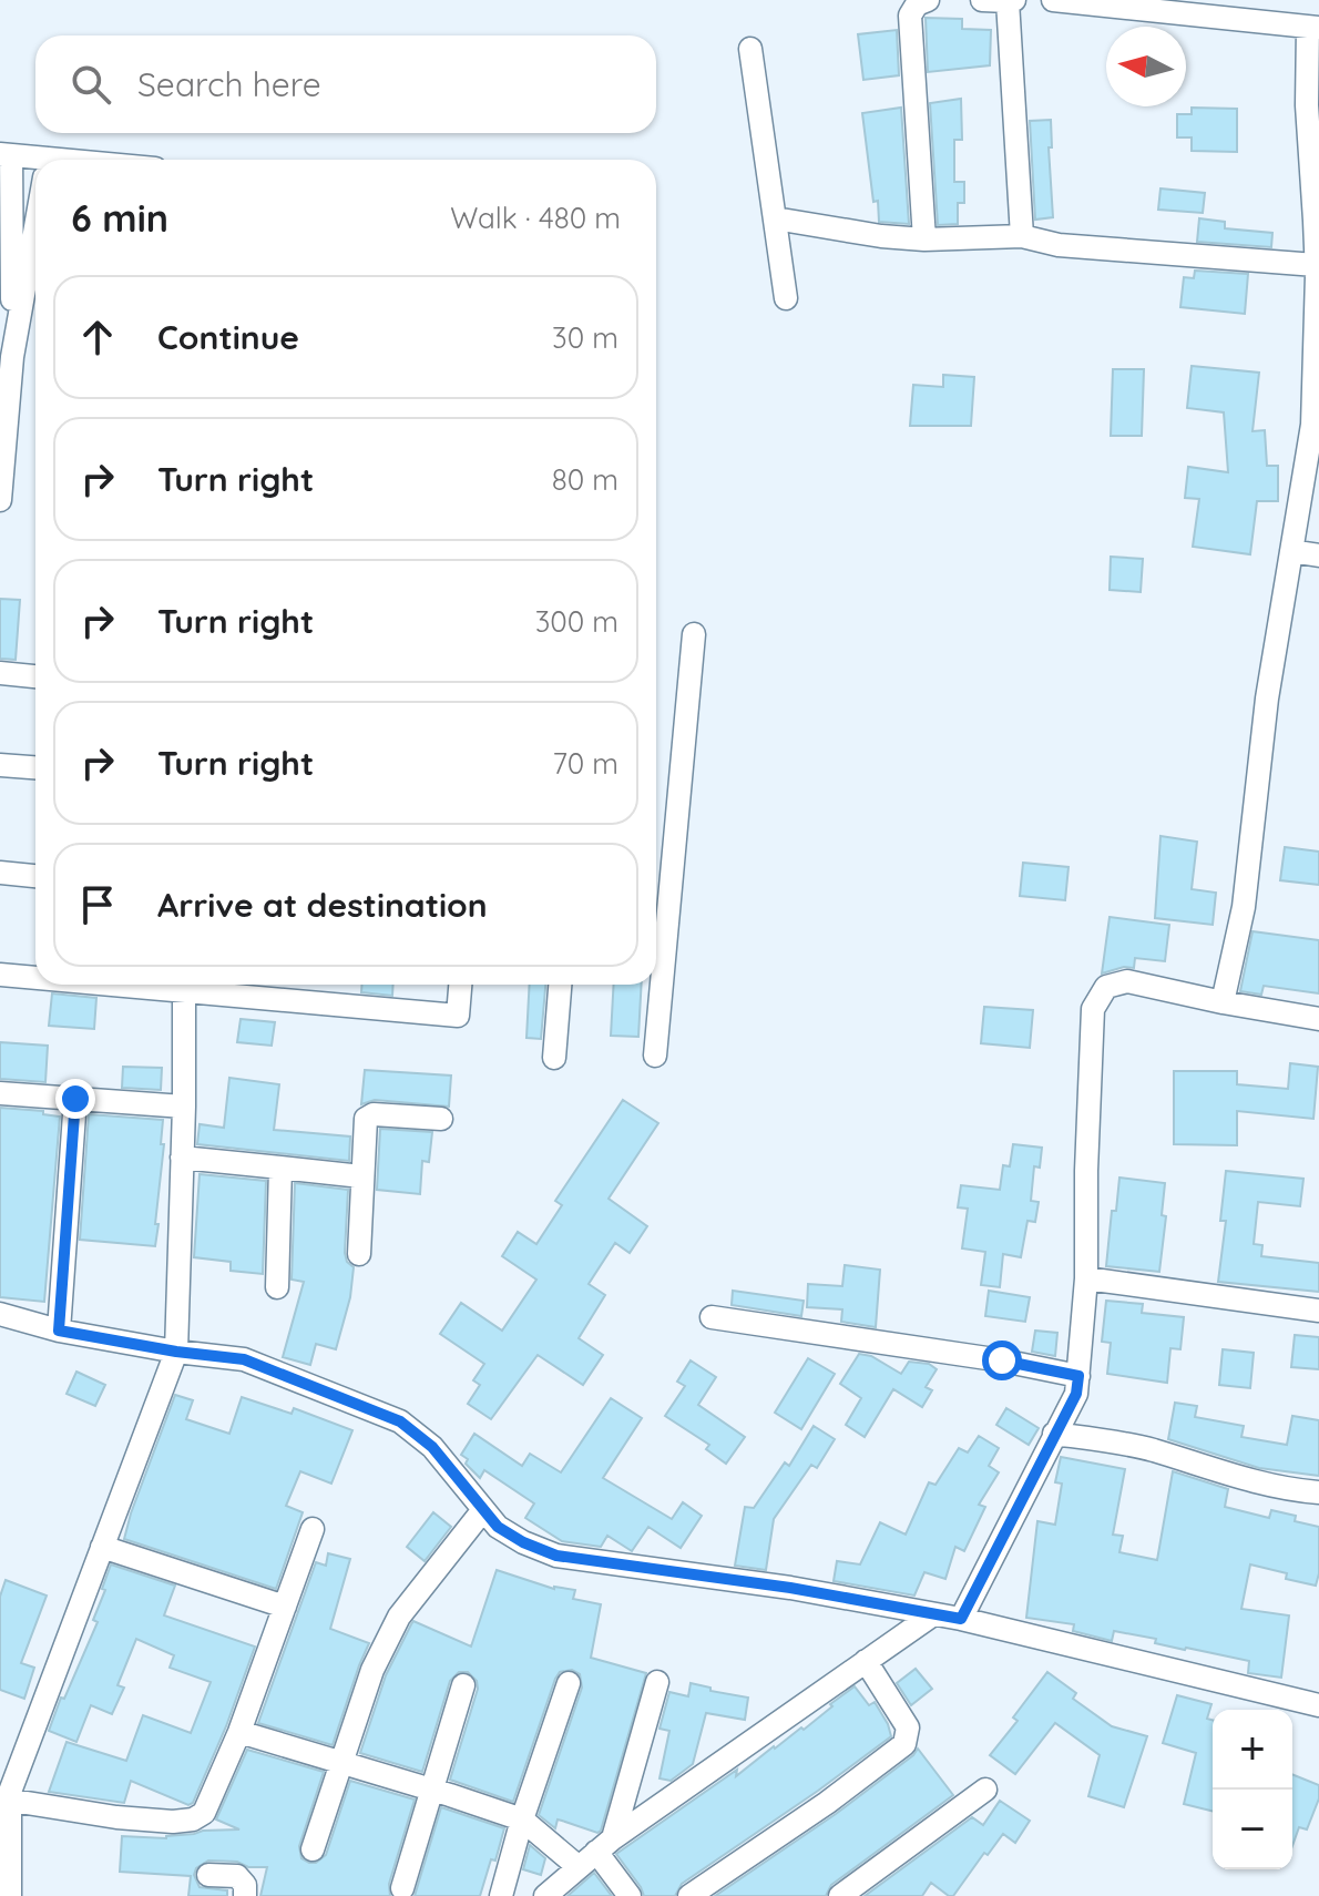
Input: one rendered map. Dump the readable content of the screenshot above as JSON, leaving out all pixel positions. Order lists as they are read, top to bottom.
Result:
{
  "north": "left",
  "page": {
    "search": "Search here",
    "heading": ["6 min", "Walk · 480 m"],
    "list": [
      ["Continue", "30 m"],
      ["Turn right", "80 m"],
      ["Turn right", "300 m"],
      ["Turn right", "70 m"],
      "Arrive at destination"
    ],
    "map_buttons": ["+", "−"]
  }
}
